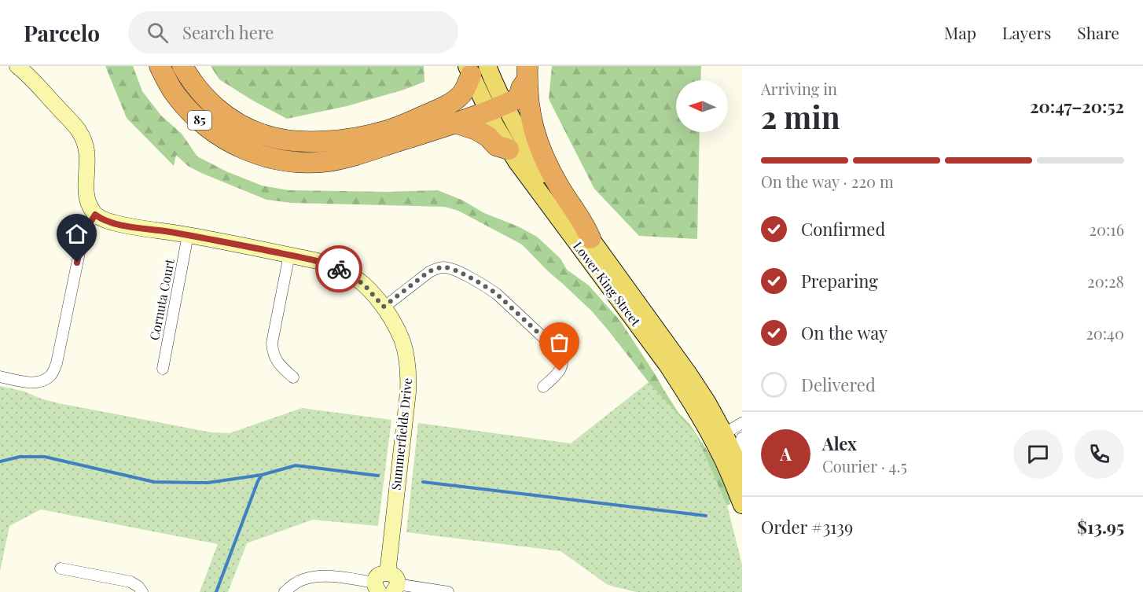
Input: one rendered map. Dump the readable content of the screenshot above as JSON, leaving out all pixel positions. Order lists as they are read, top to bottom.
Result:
{
  "streets": {
    "highway": ["85"],
    "main road": ["Lower King Street"],
    "street": ["Cornuta Court", "Summerfields Drive"]
  },
  "crossings": [
    ["85", "Lower King Street"],
    ["Cornuta Court", "Summerfields Drive"]
  ],
  "north": "left",
  "page": {
    "header": "Parcelo",
    "search": "Search here",
    "nav": ["Map", "Layers", "Share"],
    "heading": ["2 min", "Arriving in", "20:47–20:52"],
    "panel": [
      "Alex",
      "Courier · 4.5",
      "Order #3139",
      "$13.95"
    ],
    "bar": "On the way · 220 m",
    "list": [
      ["Confirmed", "20:16"],
      ["Preparing", "20:28"],
      ["On the way", "20:40"],
      "Delivered"
    ],
    "round": "A"
  }
}
